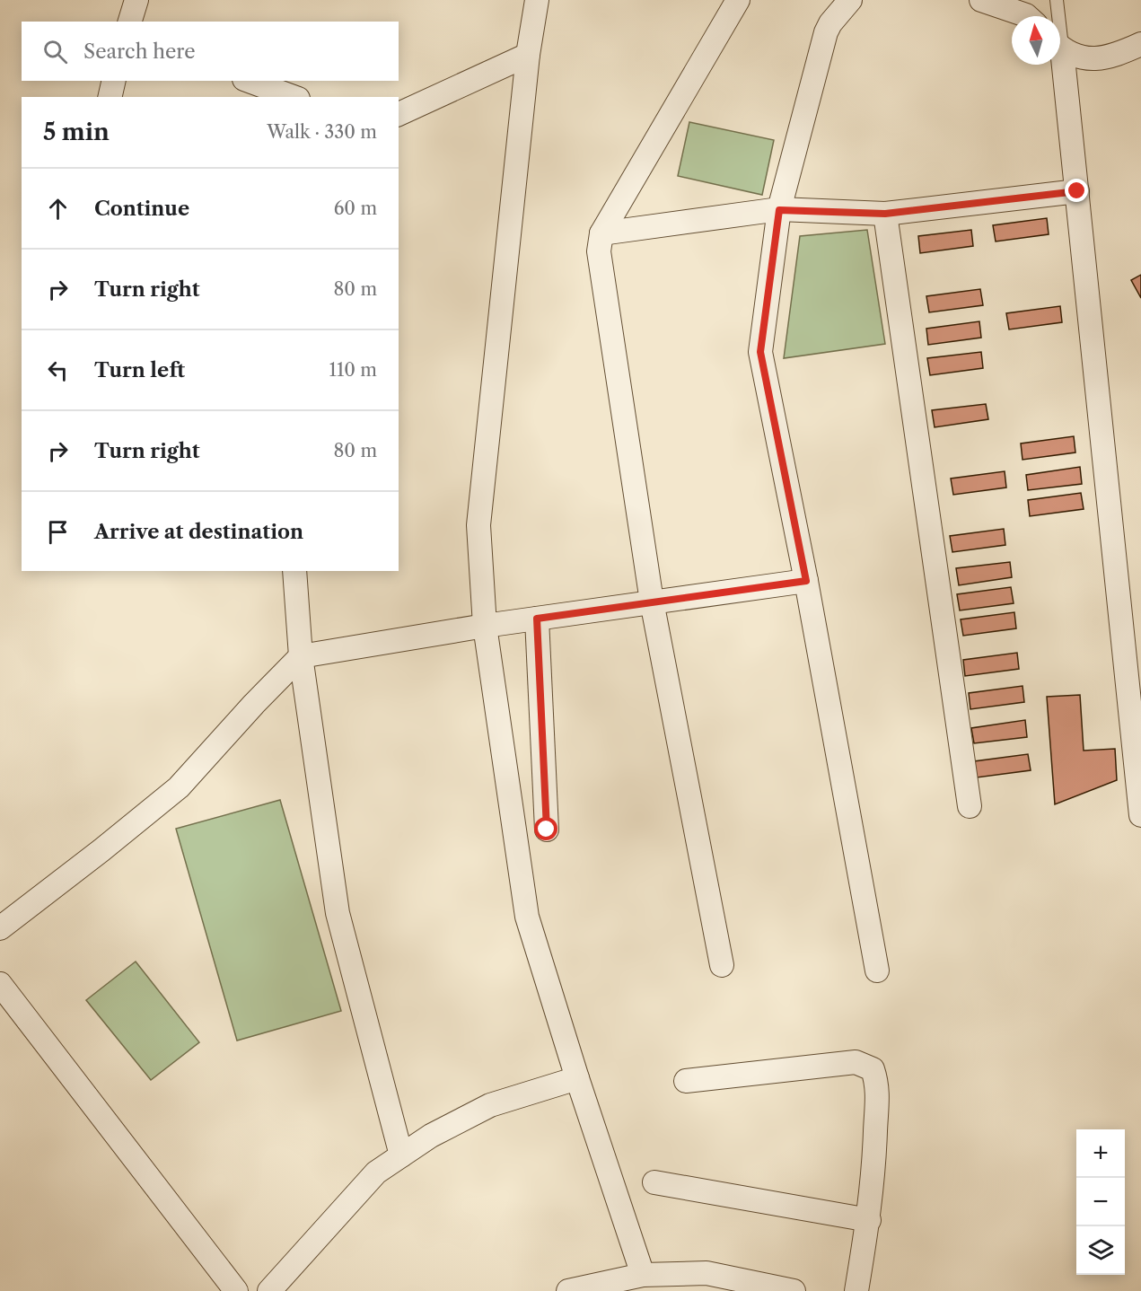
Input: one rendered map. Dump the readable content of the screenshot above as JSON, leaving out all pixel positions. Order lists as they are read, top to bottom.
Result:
{
  "north": "top",
  "page": {
    "search": "Search here",
    "heading": ["5 min", "Walk · 330 m"],
    "list": [
      ["Continue", "60 m"],
      ["Turn right", "80 m"],
      ["Turn left", "110 m"],
      ["Turn right", "80 m"],
      "Arrive at destination"
    ],
    "map_buttons": ["+", "−"]
  }
}
